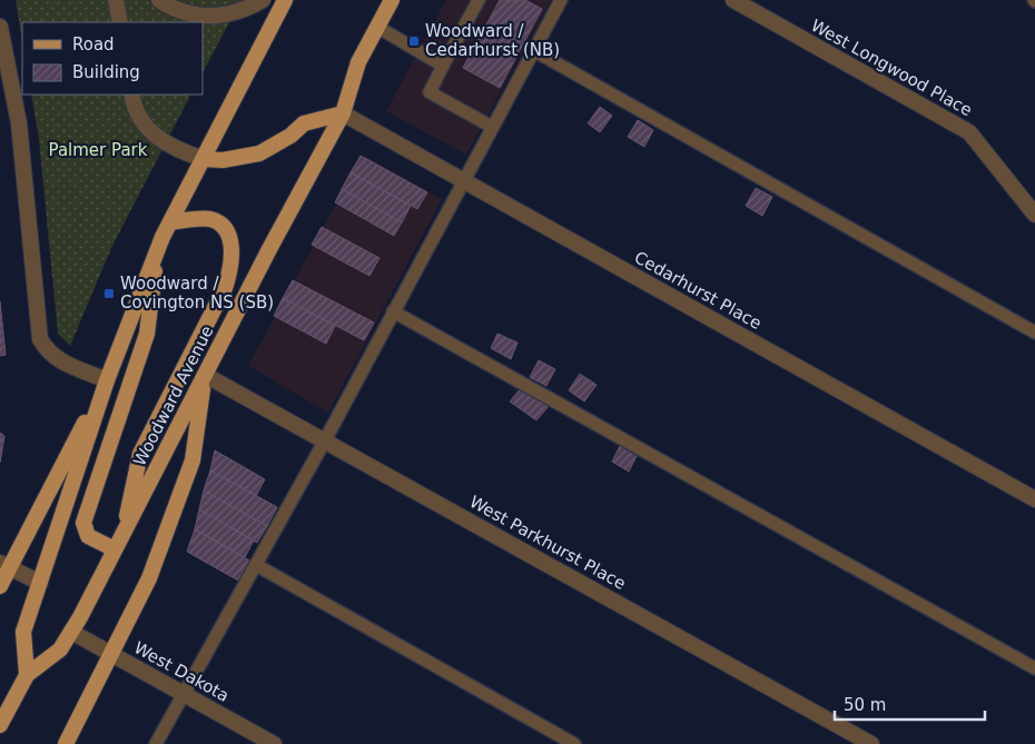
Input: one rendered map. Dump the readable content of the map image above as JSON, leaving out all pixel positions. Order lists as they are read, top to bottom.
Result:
{
  "streets": {
    "main road": ["Woodward Avenue"],
    "street": [
      "West Longwood Place",
      "Cedarhurst Place",
      "West Parkhurst Place",
      "West Dakota"
    ]
  },
  "crossings": [
    ["Cedarhurst Place", "Woodward Avenue"],
    ["Woodward Avenue", "West Parkhurst Place"],
    ["Woodward Avenue", "West Dakota"]
  ],
  "parks": ["Palmer Park"],
  "places": {
    "transit": ["Woodward / Cedarhurst (NB)", "Woodward / Covington NS (SB)"]
  },
  "legend": ["Road", "Building"],
  "scale_bar": "50 m"
}
